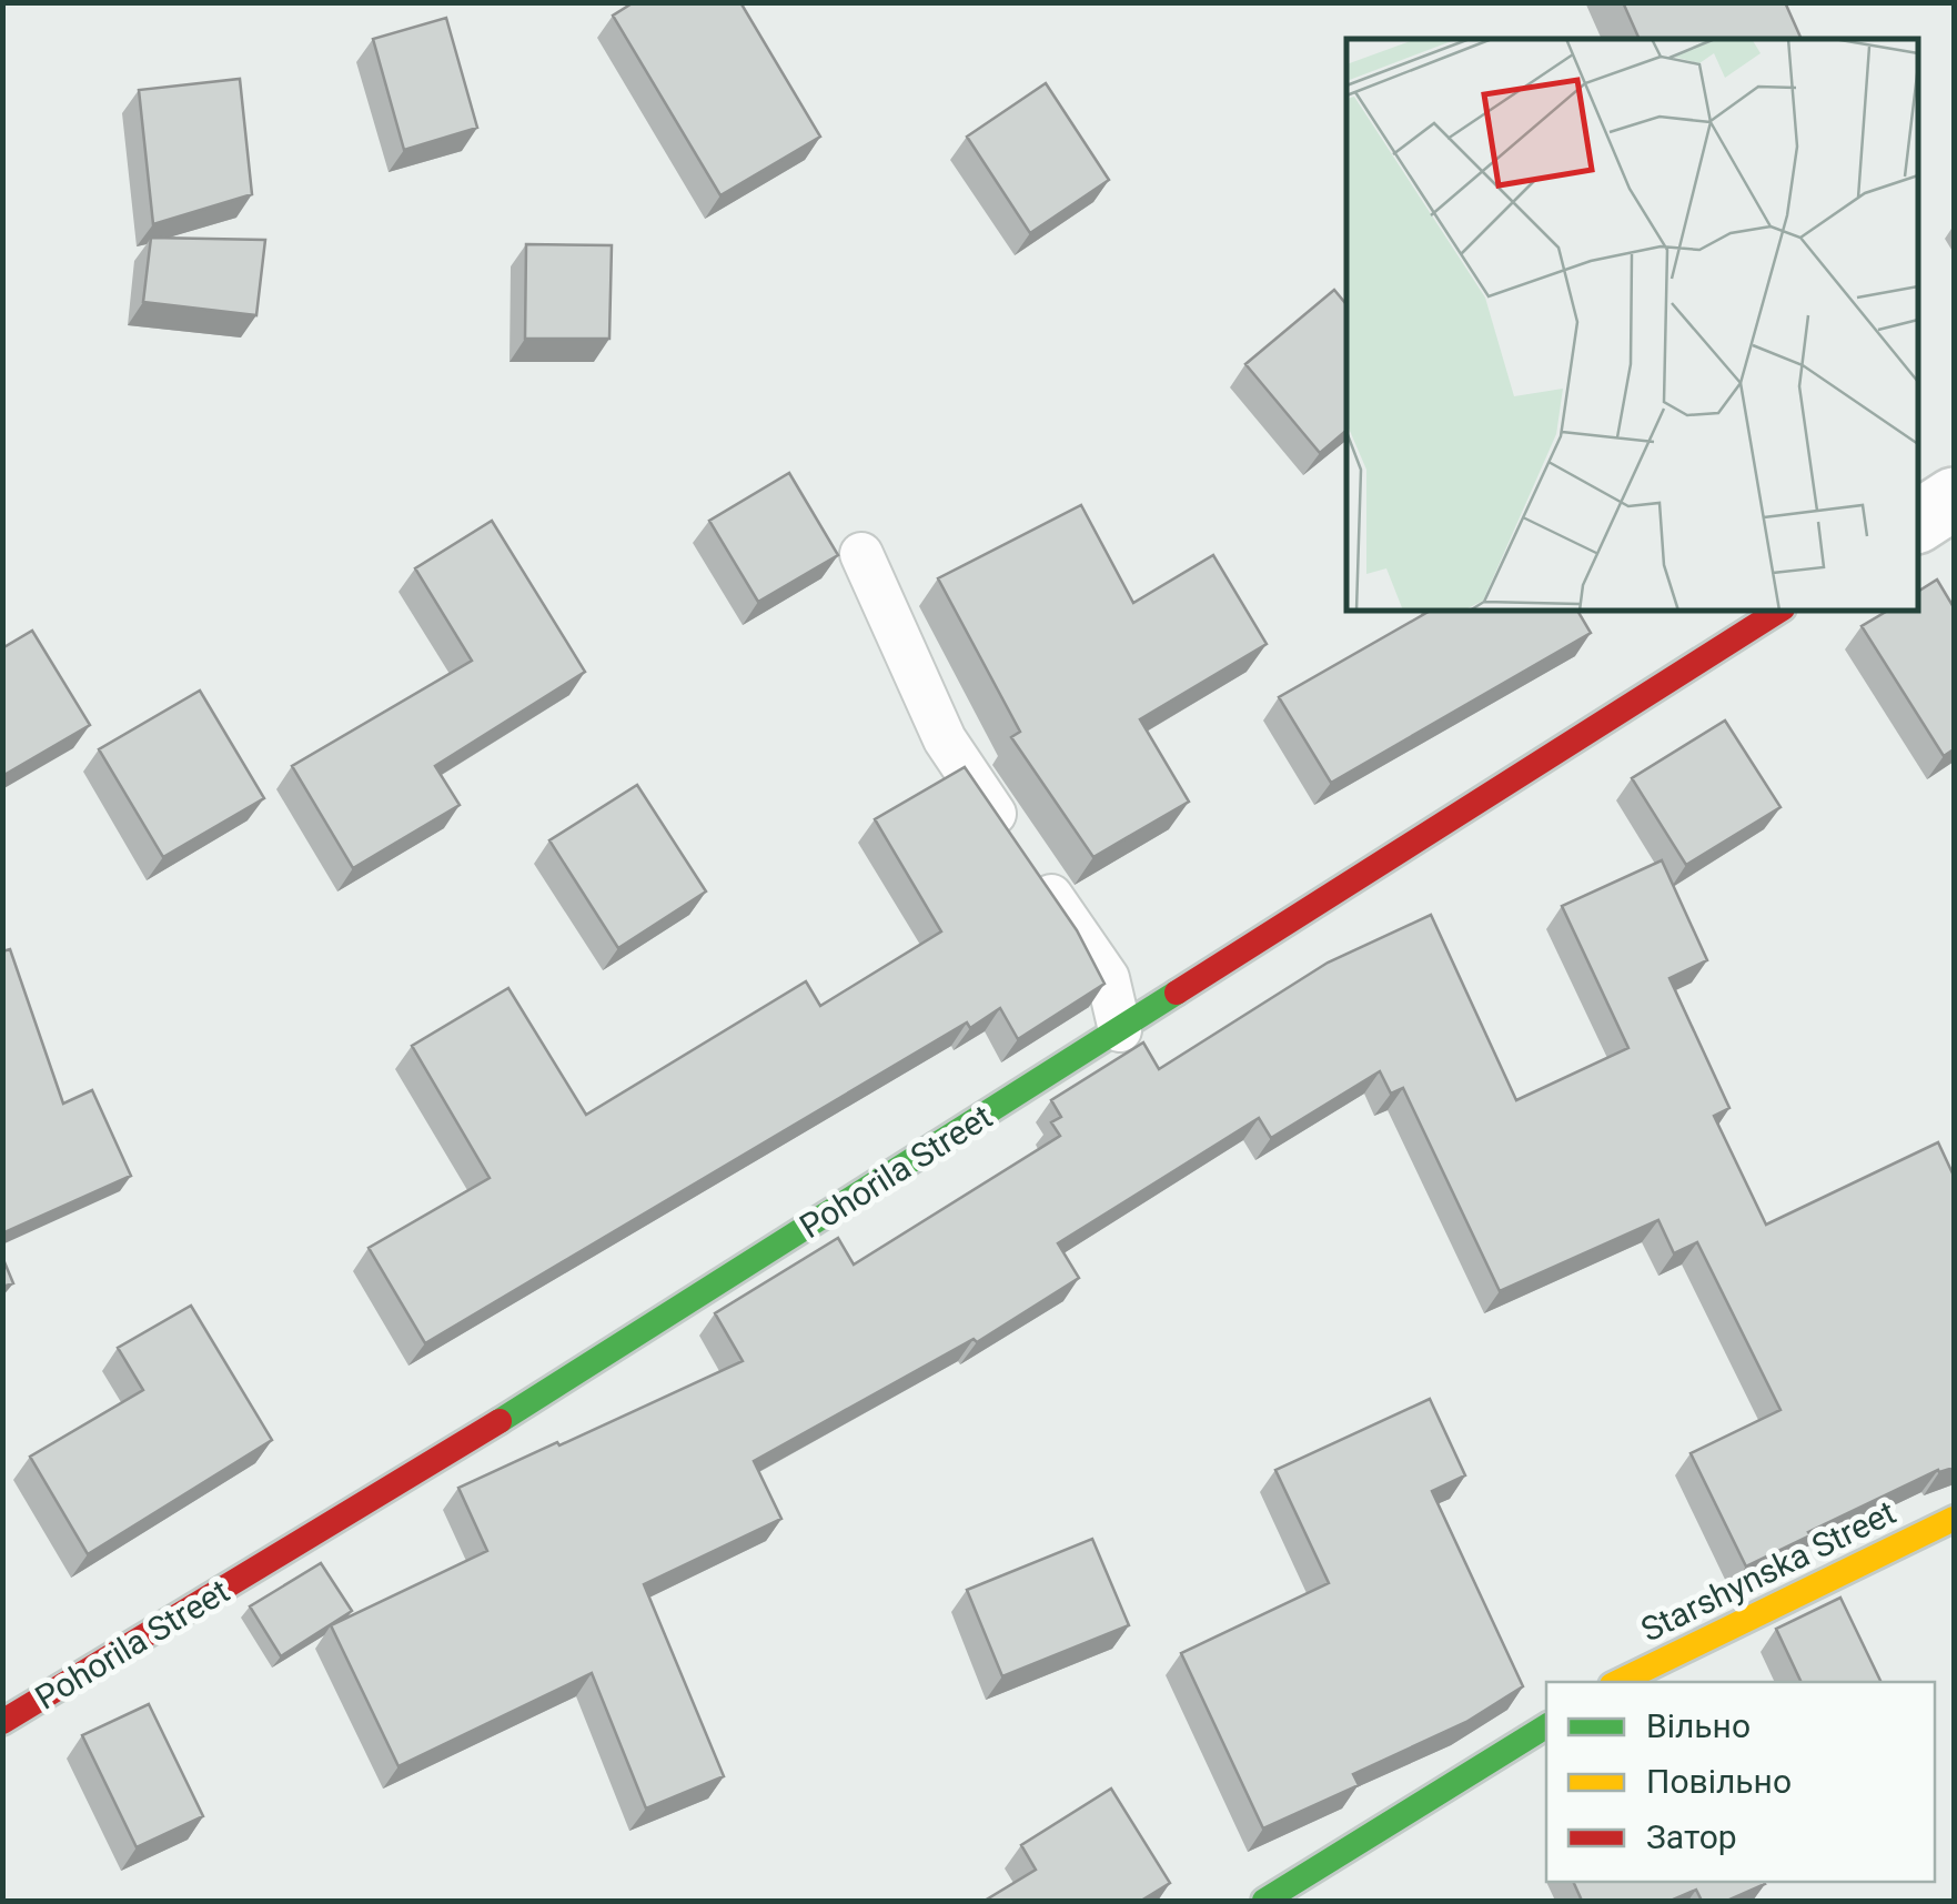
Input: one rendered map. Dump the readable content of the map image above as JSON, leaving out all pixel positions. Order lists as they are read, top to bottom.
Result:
{
  "streets": {
    "street": ["Pohorila Street", "Starshynska Street"]
  },
  "legend": ["Вільно", "Повільно", "Затор"]
}
